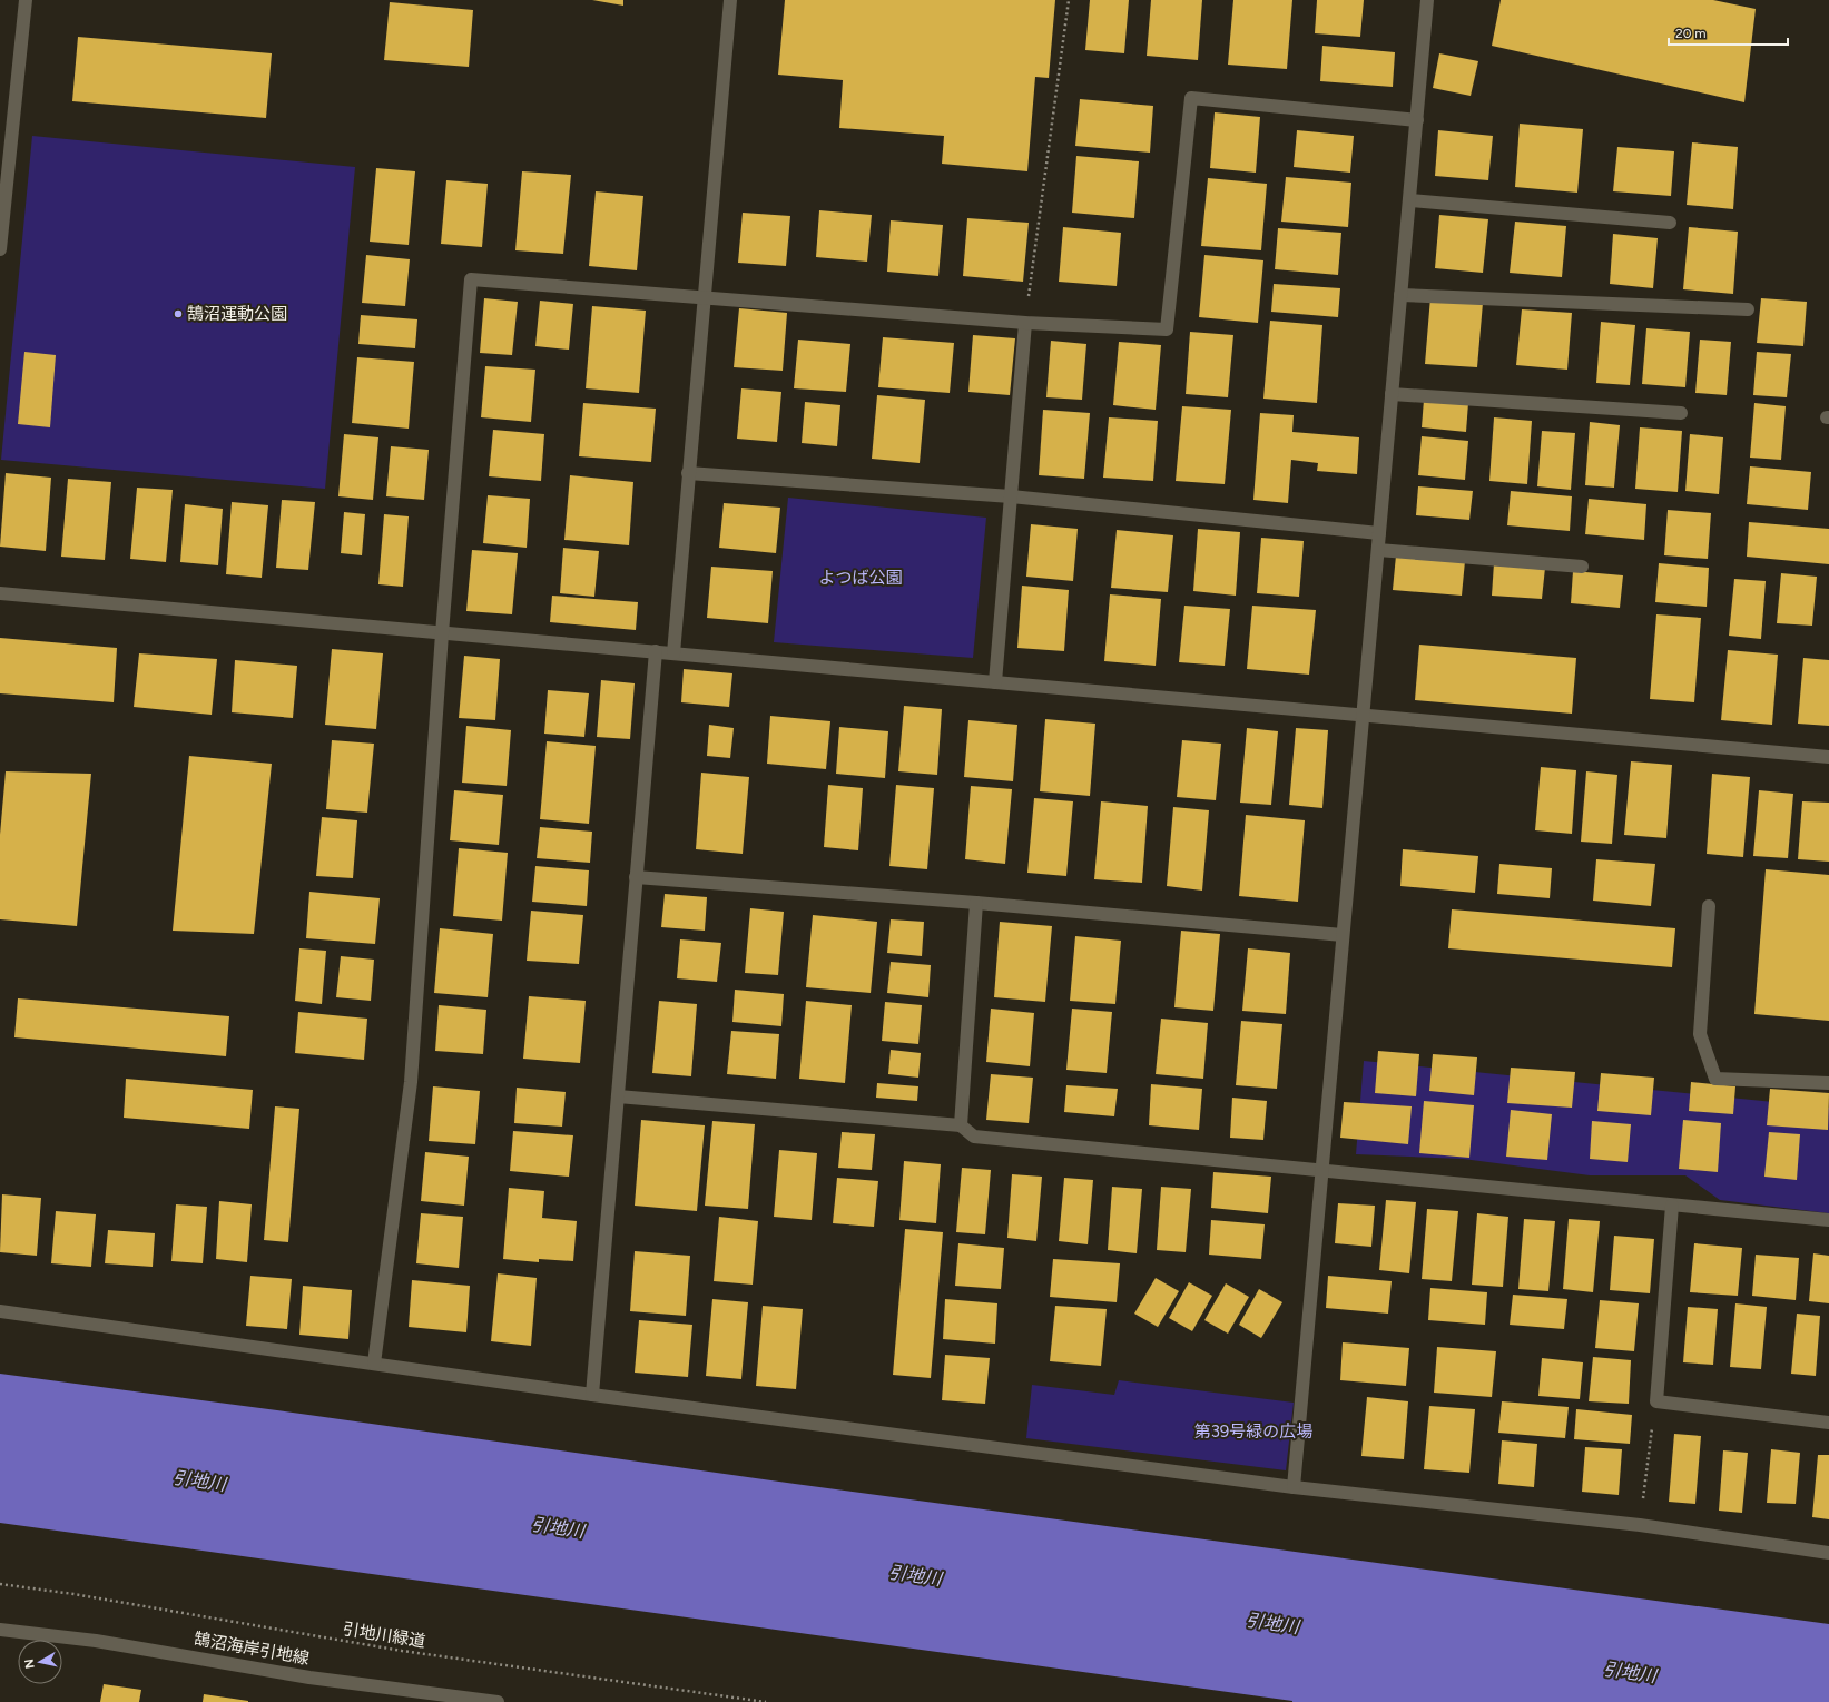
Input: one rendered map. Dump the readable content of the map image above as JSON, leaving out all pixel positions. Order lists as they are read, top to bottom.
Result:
{
  "streets": {
    "street": ["鵠沼海岸引地線"],
    "path": ["引地川緑道"]
  },
  "water": ["引地川"],
  "parks": ["よつば公園", "第39号緑の広場"],
  "places": ["鵠沼運動公園"],
  "scale_bar": "20 m",
  "north": "left"
}
